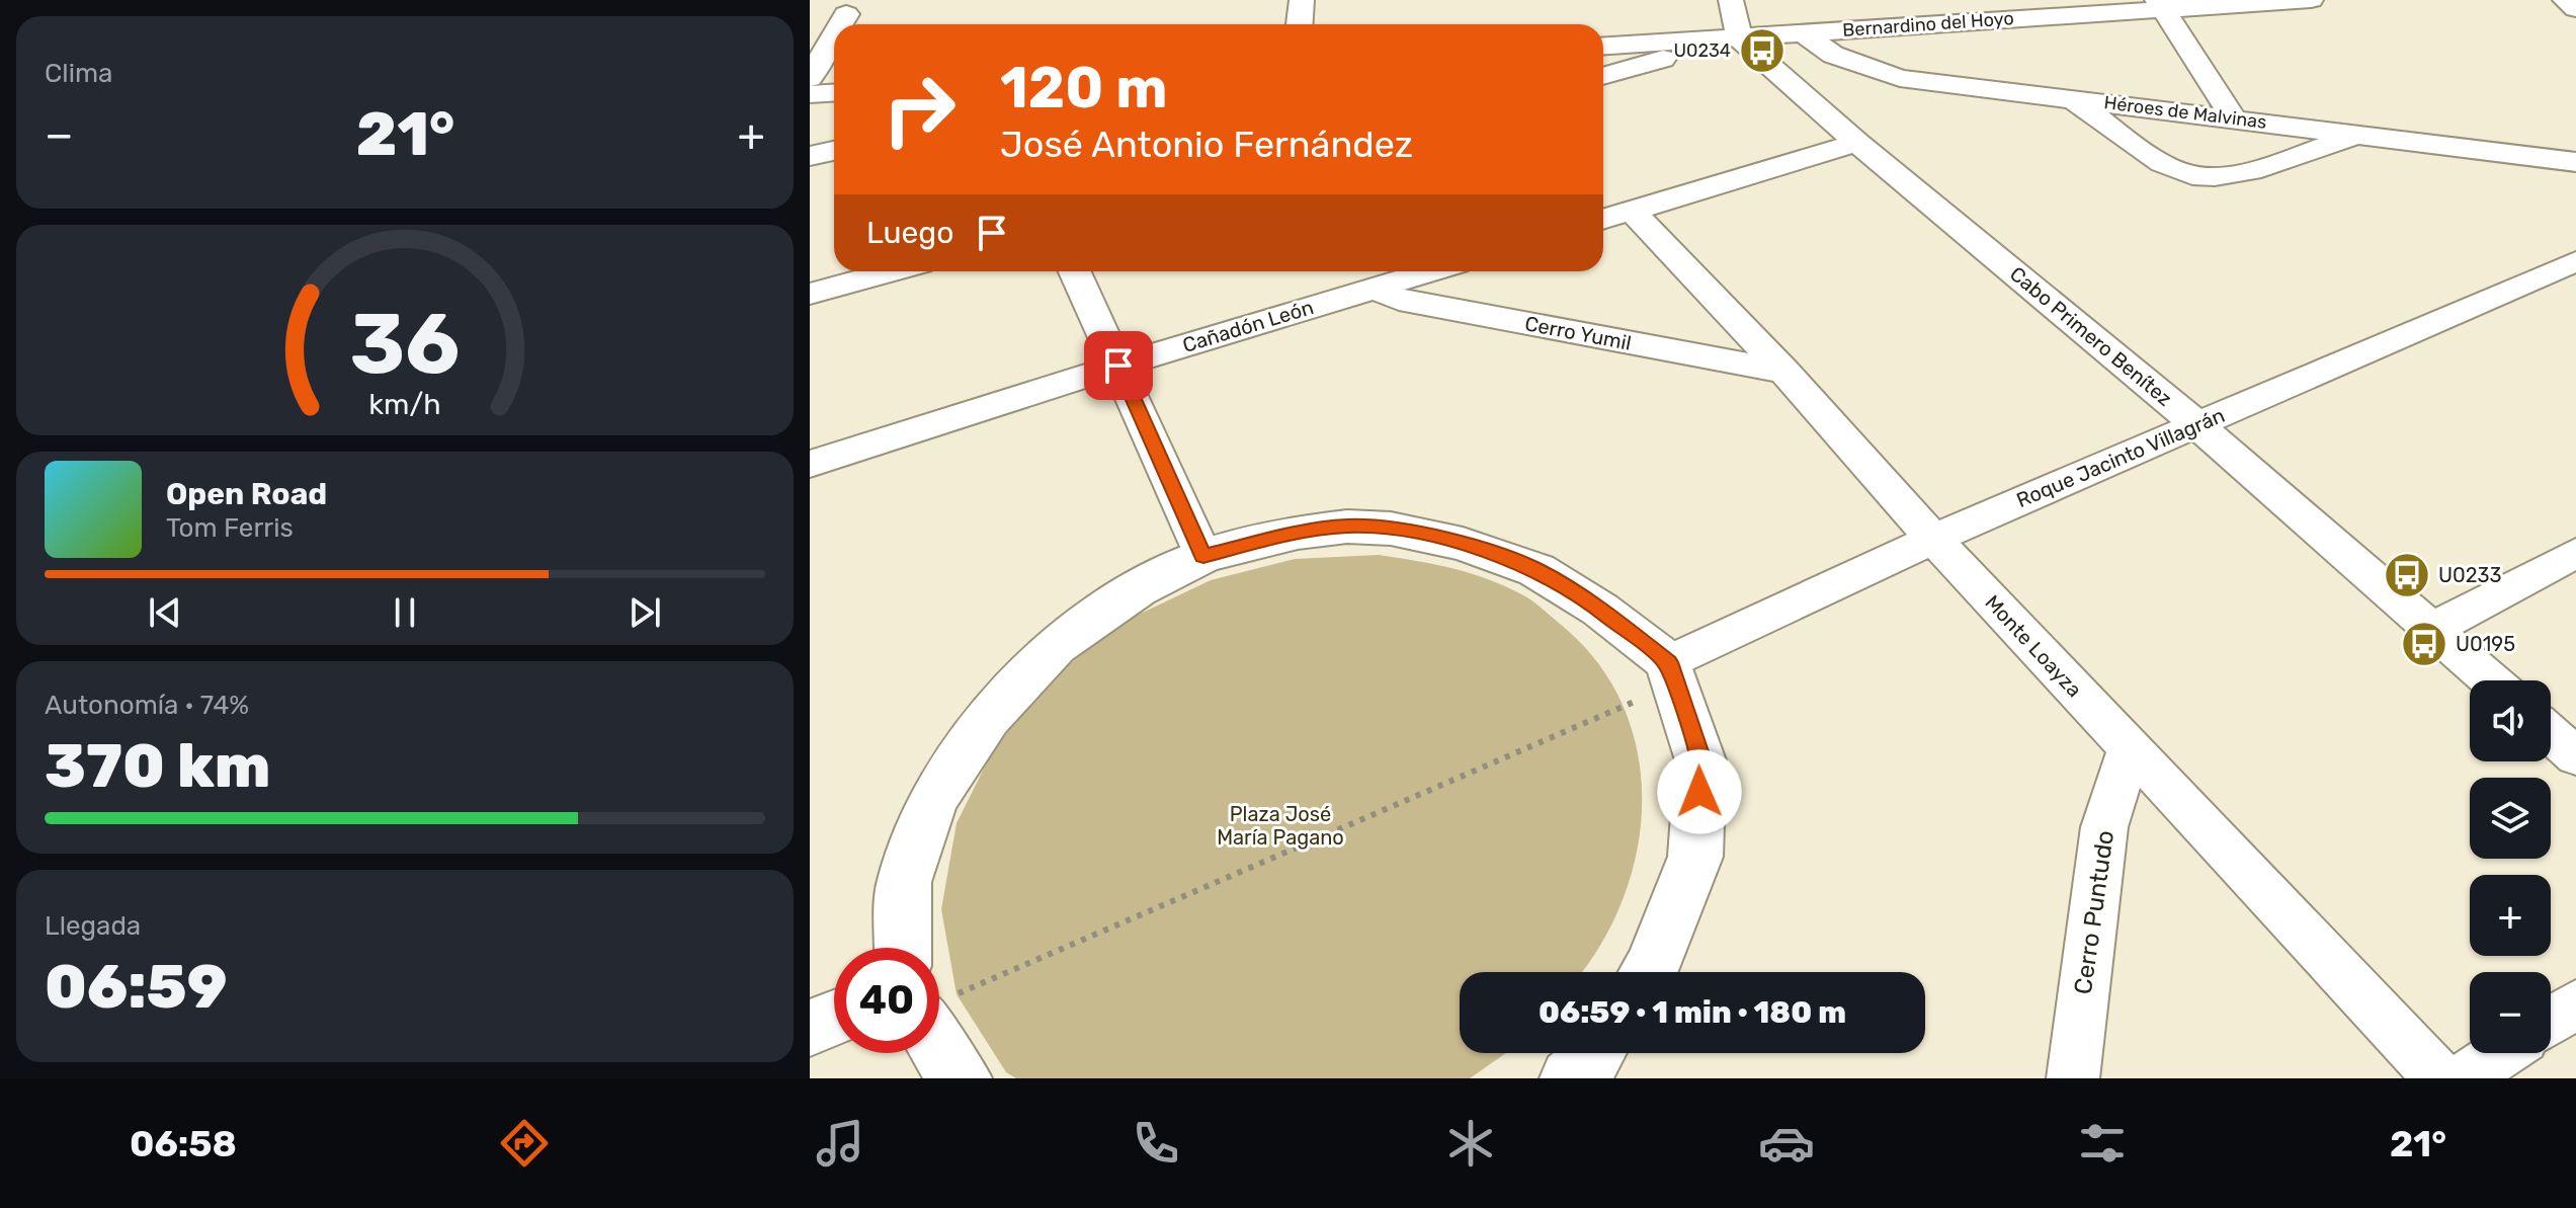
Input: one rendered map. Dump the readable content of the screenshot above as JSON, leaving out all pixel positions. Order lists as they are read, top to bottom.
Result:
{
  "streets": {
    "street": [
      "Bernardino del Hoyo",
      "Héroes de Malvinas",
      "Cañadón León",
      "Cerro Yumil",
      "Cabo Primero Benítez",
      "Roque Jacinto Villagrán",
      "Monte Loayza",
      "Cerro Puntudo"
    ]
  },
  "crossings": [
    ["Bernardino del Hoyo", "Héroes de Malvinas"],
    ["Bernardino del Hoyo", "Cabo Primero Benítez"],
    ["Cañadón León", "Cerro Yumil"],
    ["Cerro Yumil", "Monte Loayza"],
    ["Cabo Primero Benítez", "Roque Jacinto Villagrán"],
    ["Roque Jacinto Villagrán", "Monte Loayza"],
    ["Monte Loayza", "Cerro Puntudo"]
  ],
  "parks": ["Plaza José María Pagano"],
  "places": {
    "bus stop": ["U0234", "U0233", "U0195"]
  },
  "page": {
    "tile": [
      "Clima",
      ["Autonomía · 74%", "370 km"],
      ["Llegada", "06:59"]
    ],
    "turn": ["120 m", "José Antonio Fernández"],
    "heat": ["−", "21°", "+"],
    "then": "Luego",
    "song": ["Open Road", "Tom Ferris"],
    "map_buttons": ["+", "−"],
    "limit": "40",
    "trip": "06:59 · 1 min · 180 m",
    "tabs": ["06:58", "21°"],
    "gauge": ["36", "km/h"]
  }
}
